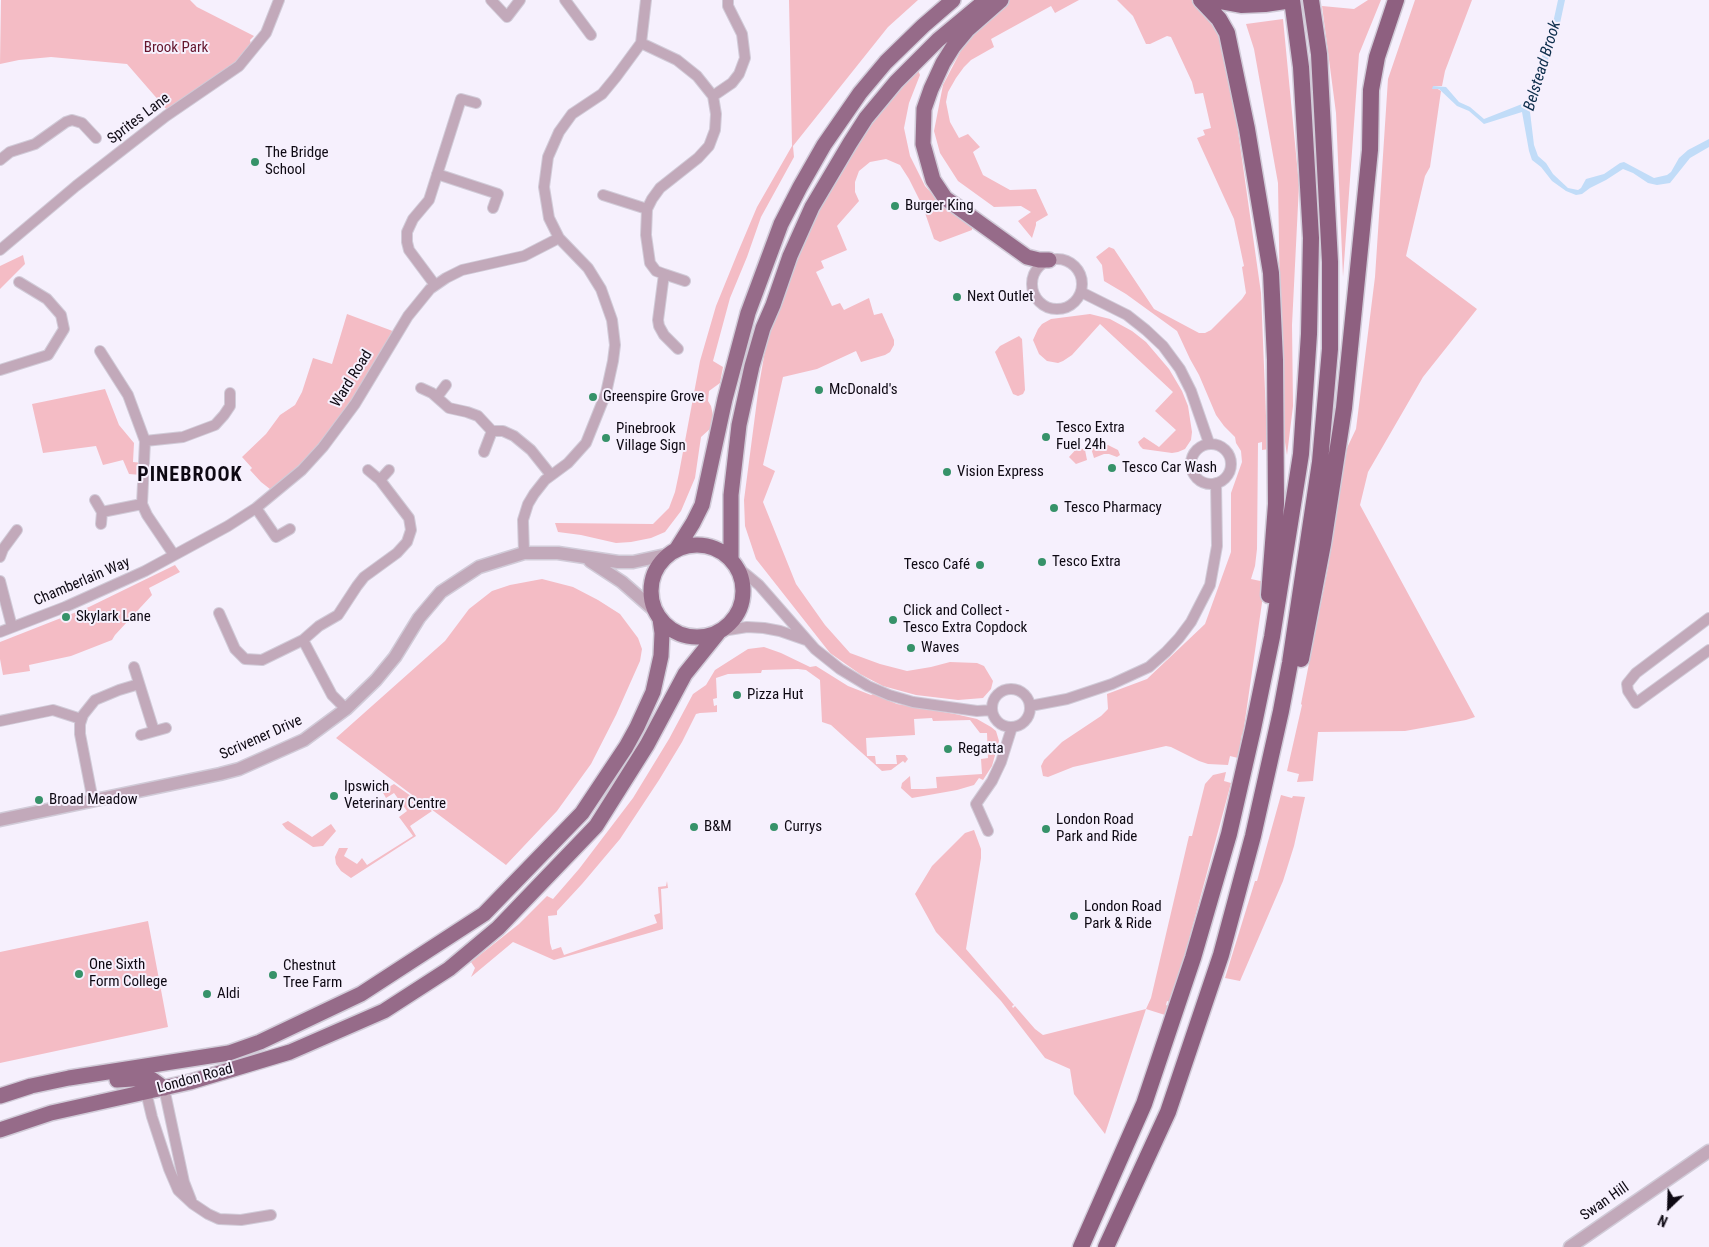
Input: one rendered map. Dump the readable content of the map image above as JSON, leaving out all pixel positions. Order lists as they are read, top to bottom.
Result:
{
  "streets": {
    "main road": ["London Road"],
    "street": [
      "Sprites Lane",
      "Ward Road",
      "Chamberlain Way",
      "Scrivener Drive",
      "Swan Hill"
    ]
  },
  "crossings": [
    ["Ward Road", "Chamberlain Way"],
    ["Scrivener Drive", "London Road"]
  ],
  "districts": ["PINEBROOK"],
  "water": ["Belstead Brook"],
  "parks": ["Brook Park"],
  "places": [
    "The Bridge School",
    "Burger King",
    "Next Outlet",
    "McDonald's",
    "Greenspire Grove",
    "Tesco Extra Fuel 24h",
    "Pinebrook Village Sign",
    "Tesco Car Wash",
    "Vision Express",
    "Tesco Pharmacy",
    "Tesco Extra",
    "Tesco Café",
    "Skylark Lane",
    "Click and Collect - Tesco Extra Copdock",
    "Waves",
    "Pizza Hut",
    "Regatta",
    "Ipswich Veterinary Centre",
    "Broad Meadow",
    "B&M",
    "Currys",
    "London Road Park and Ride",
    "London Road Park & Ride",
    "One Sixth Form College",
    "Chestnut Tree Farm",
    "Aldi"
  ],
  "north": "bottom left"
}
